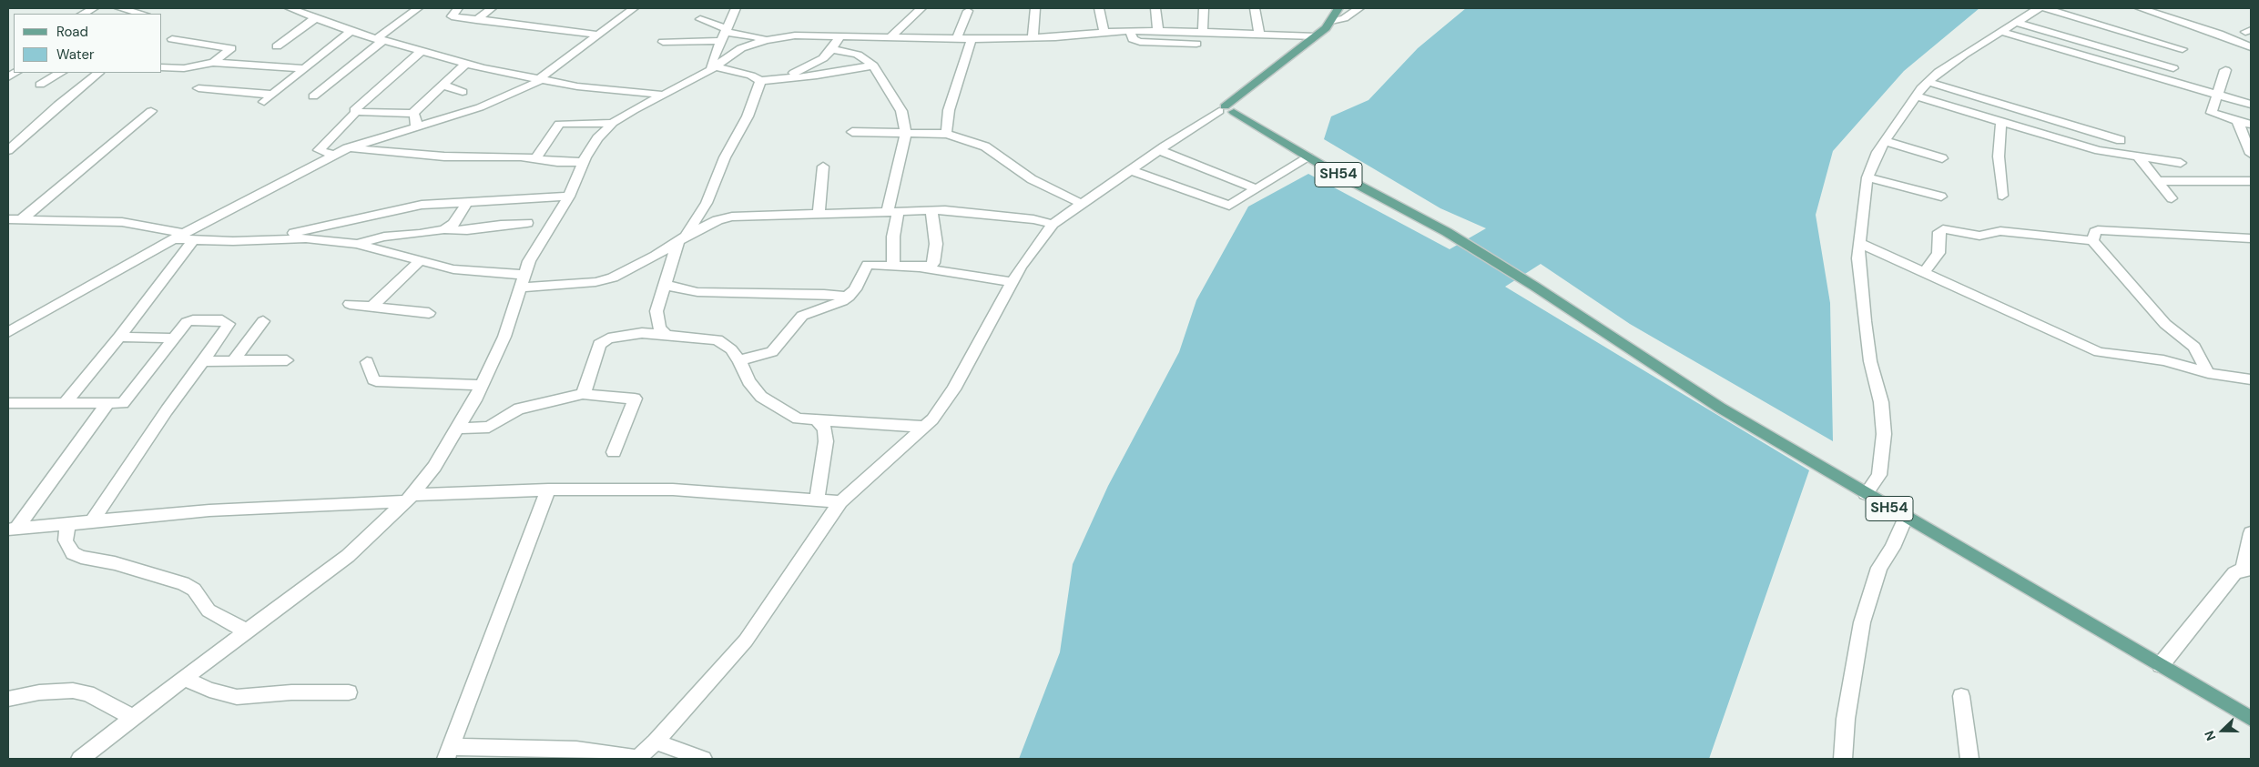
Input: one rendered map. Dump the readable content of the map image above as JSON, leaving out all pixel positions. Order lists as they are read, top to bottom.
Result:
{
  "streets": {
    "main road": ["SH54"]
  },
  "legend": ["Road", "Water"],
  "north": "left"
}
